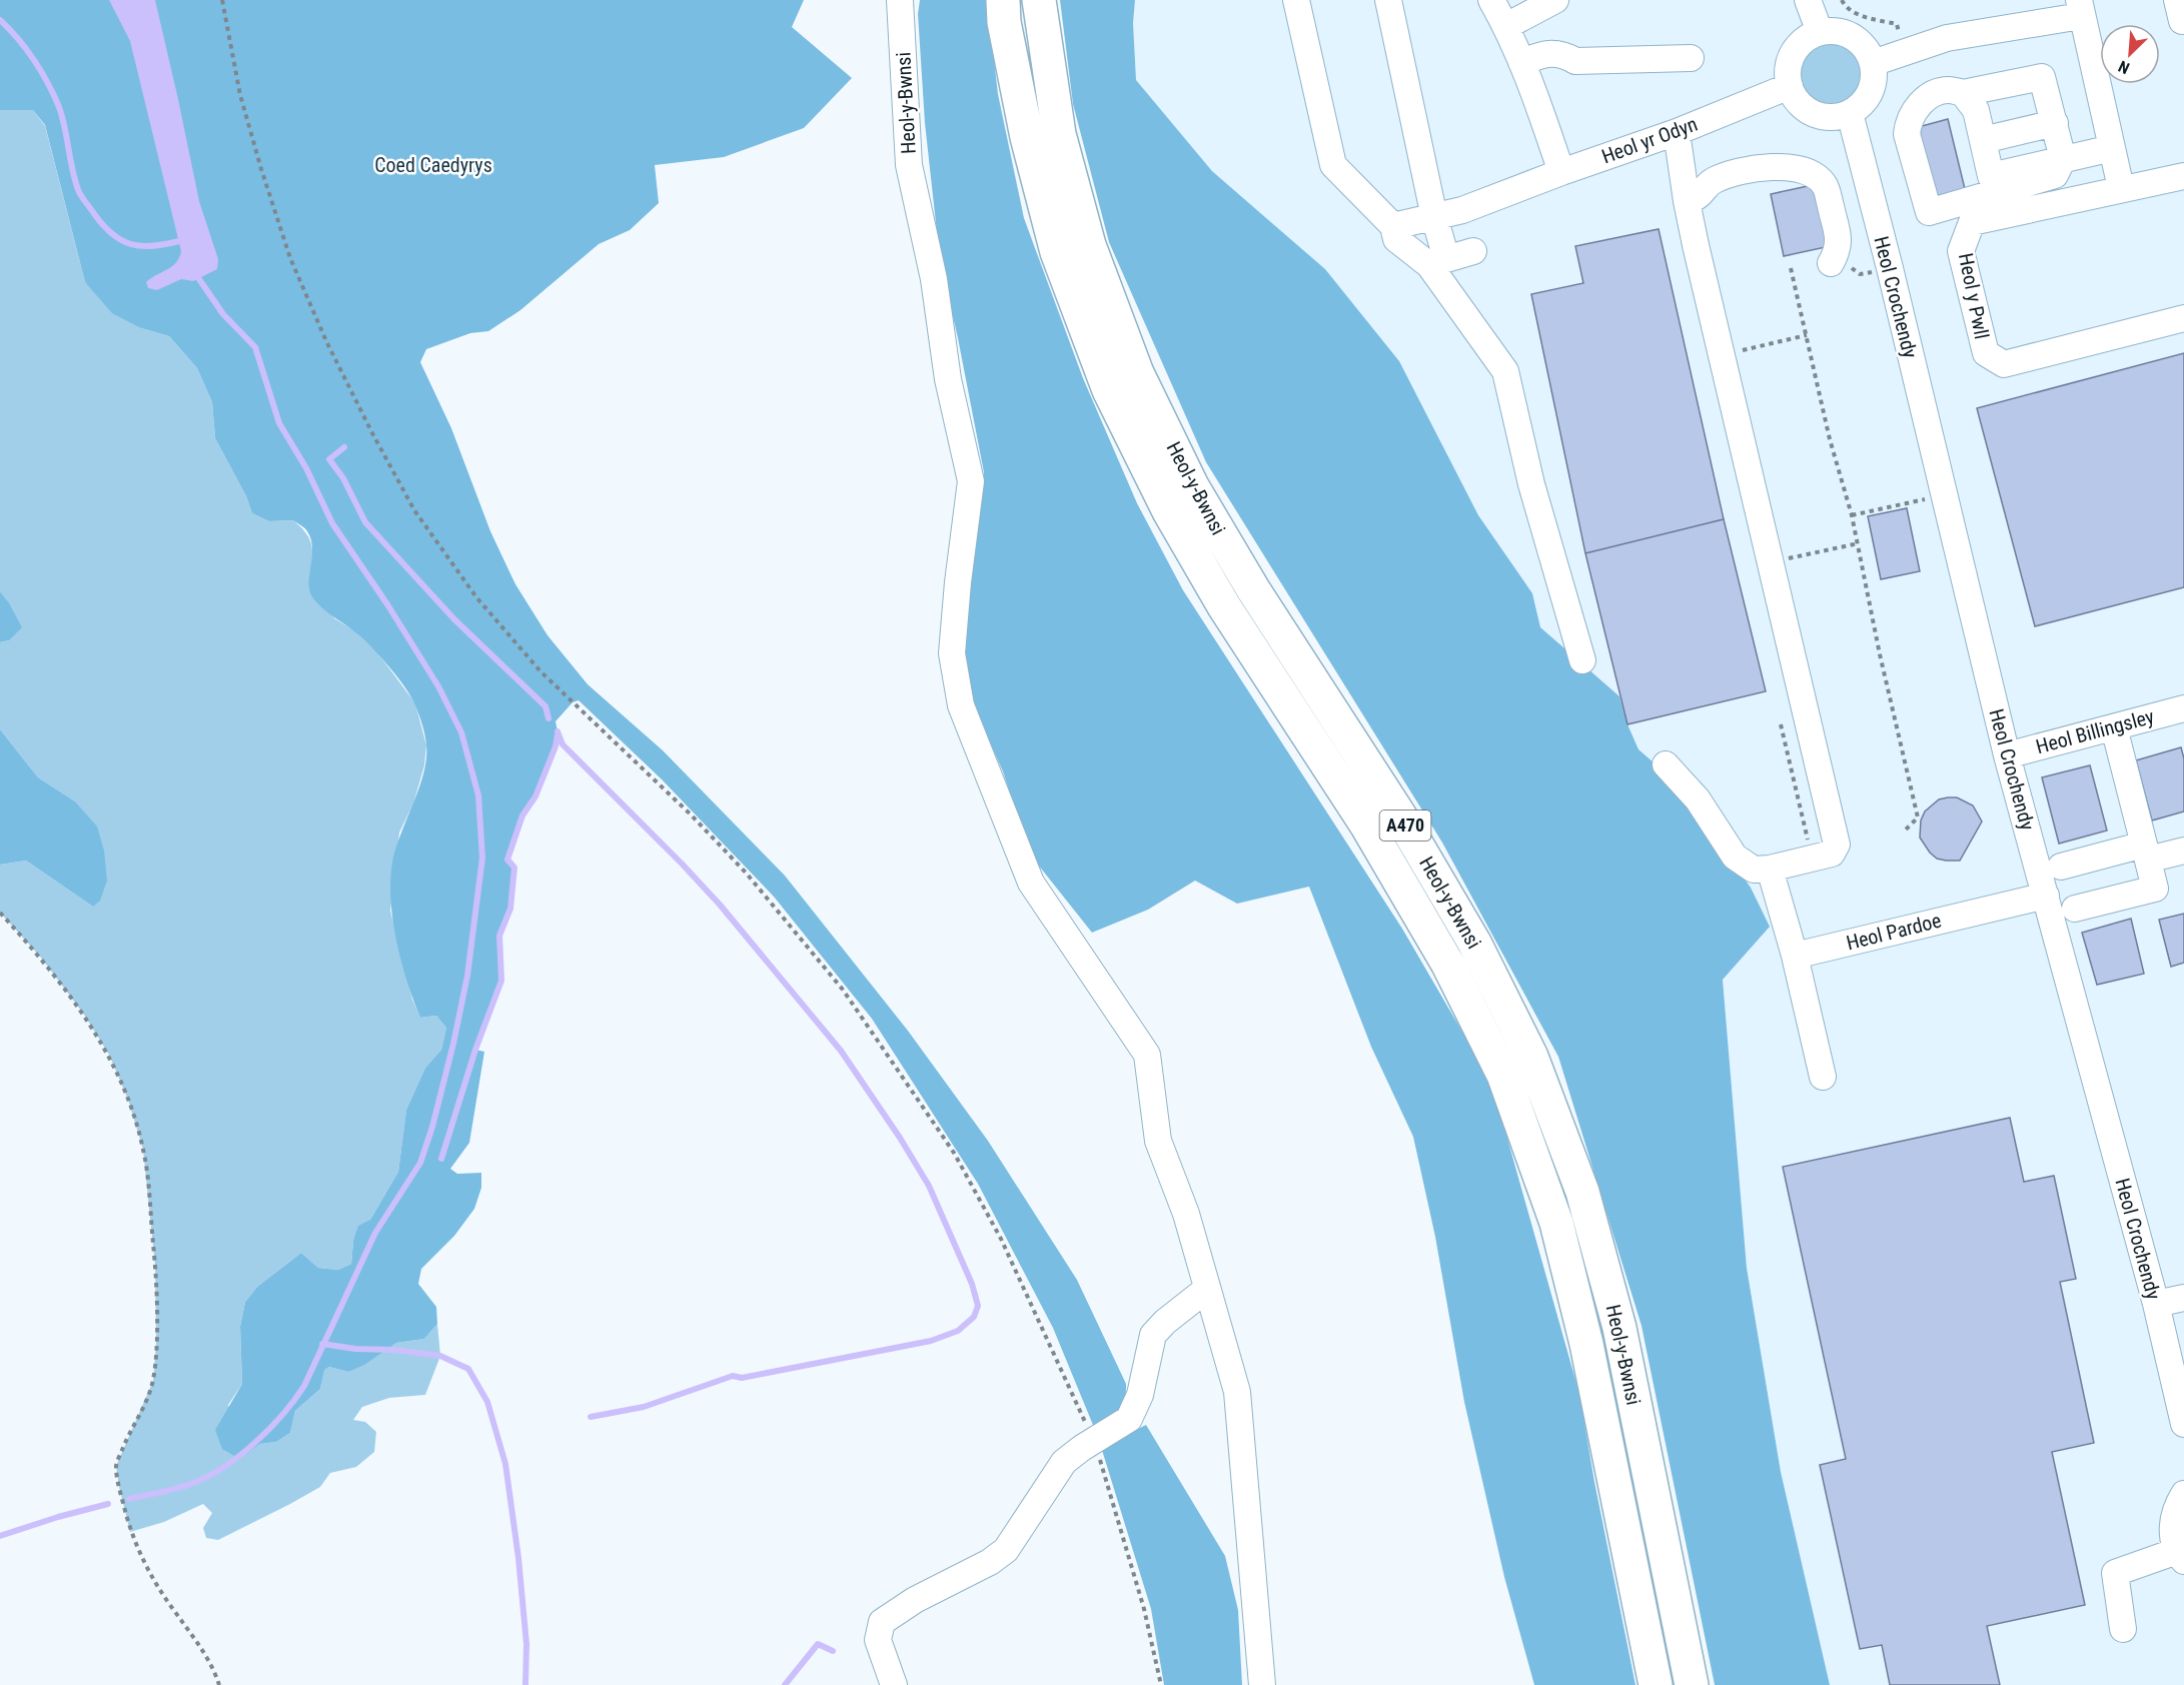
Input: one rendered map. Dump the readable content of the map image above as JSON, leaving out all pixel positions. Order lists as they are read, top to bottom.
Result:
{
  "streets": {
    "highway": ["Heol-y-Bwnsi", "A470"],
    "street": [
      "Heol yr Odyn",
      "Heol y Pwll",
      "Heol Crochendy",
      "Heol Billingsley",
      "Heol Pardoe"
    ]
  },
  "crossings": [
    ["Heol yr Odyn", "Heol Crochendy"],
    ["Heol Crochendy", "Heol Billingsley"],
    ["Heol Crochendy", "Heol Pardoe"]
  ],
  "parks": ["Coed Caedyrys"],
  "north": "bottom left"
}
